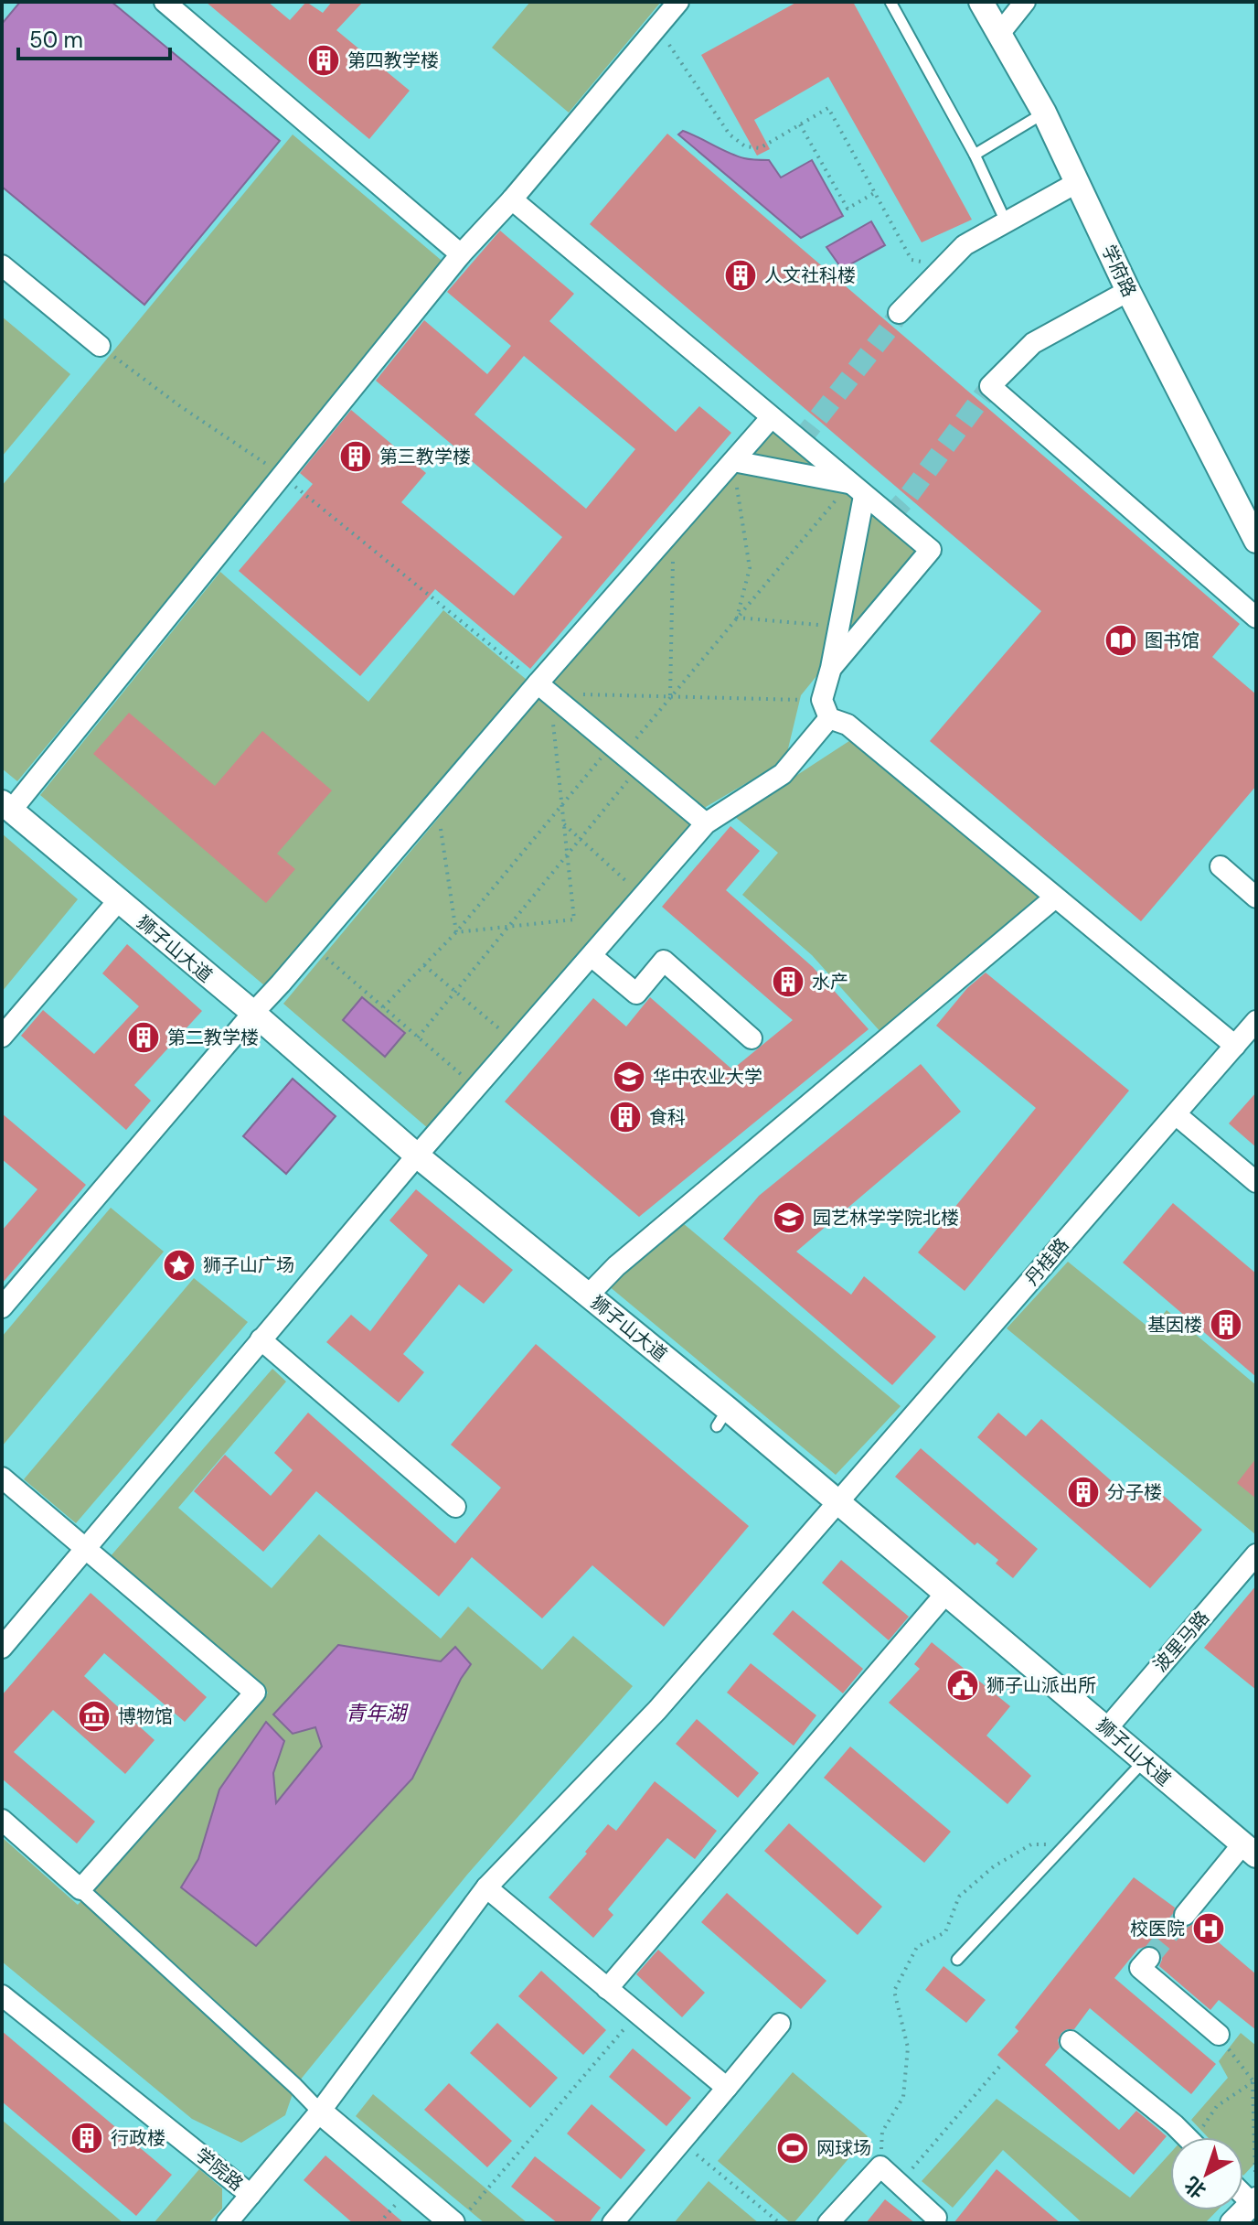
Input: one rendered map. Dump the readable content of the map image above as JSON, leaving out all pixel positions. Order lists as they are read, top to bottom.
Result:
{
  "streets": {
    "street": [
      "学府路",
      "狮子山大道",
      "丹桂路",
      "波里马路",
      "学院路"
    ]
  },
  "crossings": [
    ["狮子山大道", "丹桂路"],
    ["狮子山大道", "波里马路"],
    ["丹桂路", "学院路"]
  ],
  "water": ["青年湖"],
  "places": {
    "building": [
      "第四教学楼",
      "人文社科楼",
      "第三教学楼",
      "水产",
      "第二教学楼",
      "食科",
      "基因楼",
      "分子楼",
      "行政楼"
    ],
    "library": ["图书馆"],
    "school or university": ["华中农业大学", "园艺林学学院北楼"],
    "place": ["狮子山广场"],
    "public building": ["狮子山派出所"],
    "museum": ["博物馆"],
    "hospital": ["校医院"],
    "sports": ["网球场"]
  },
  "scale_bar": "50 m",
  "north": "bottom left"
}
